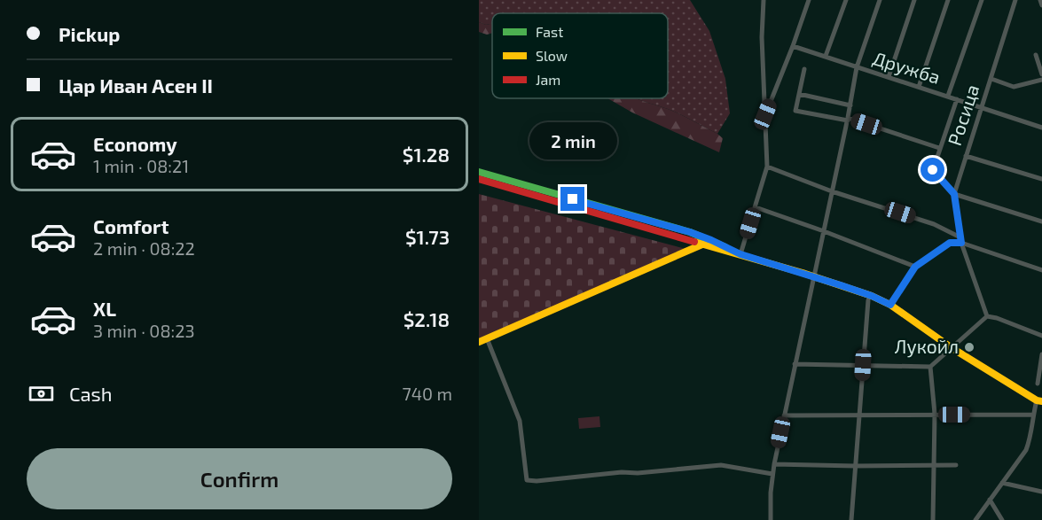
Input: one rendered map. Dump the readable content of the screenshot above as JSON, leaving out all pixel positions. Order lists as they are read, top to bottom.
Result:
{
  "streets": {
    "street": ["Дружба", "Росица"]
  },
  "crossings": [
    ["Дружба", "Росица"]
  ],
  "places": ["Лукойл"],
  "legend": ["Fast", "Slow", "Jam"],
  "page": {
    "banner": ["Pickup", "Цар Иван Асен II"],
    "list": [
      {
        "name": "Economy",
        "note": "1 min · 08:21",
        "value": "$1.28"
      },
      {
        "name": "Comfort",
        "note": "2 min · 08:22",
        "value": "$1.73"
      },
      {
        "name": "XL",
        "note": "3 min · 08:23",
        "value": "$2.18"
      }
    ],
    "bubble": "2 min",
    "pay": ["Cash", "740 m"],
    "buttons": "Confirm"
  }
}
